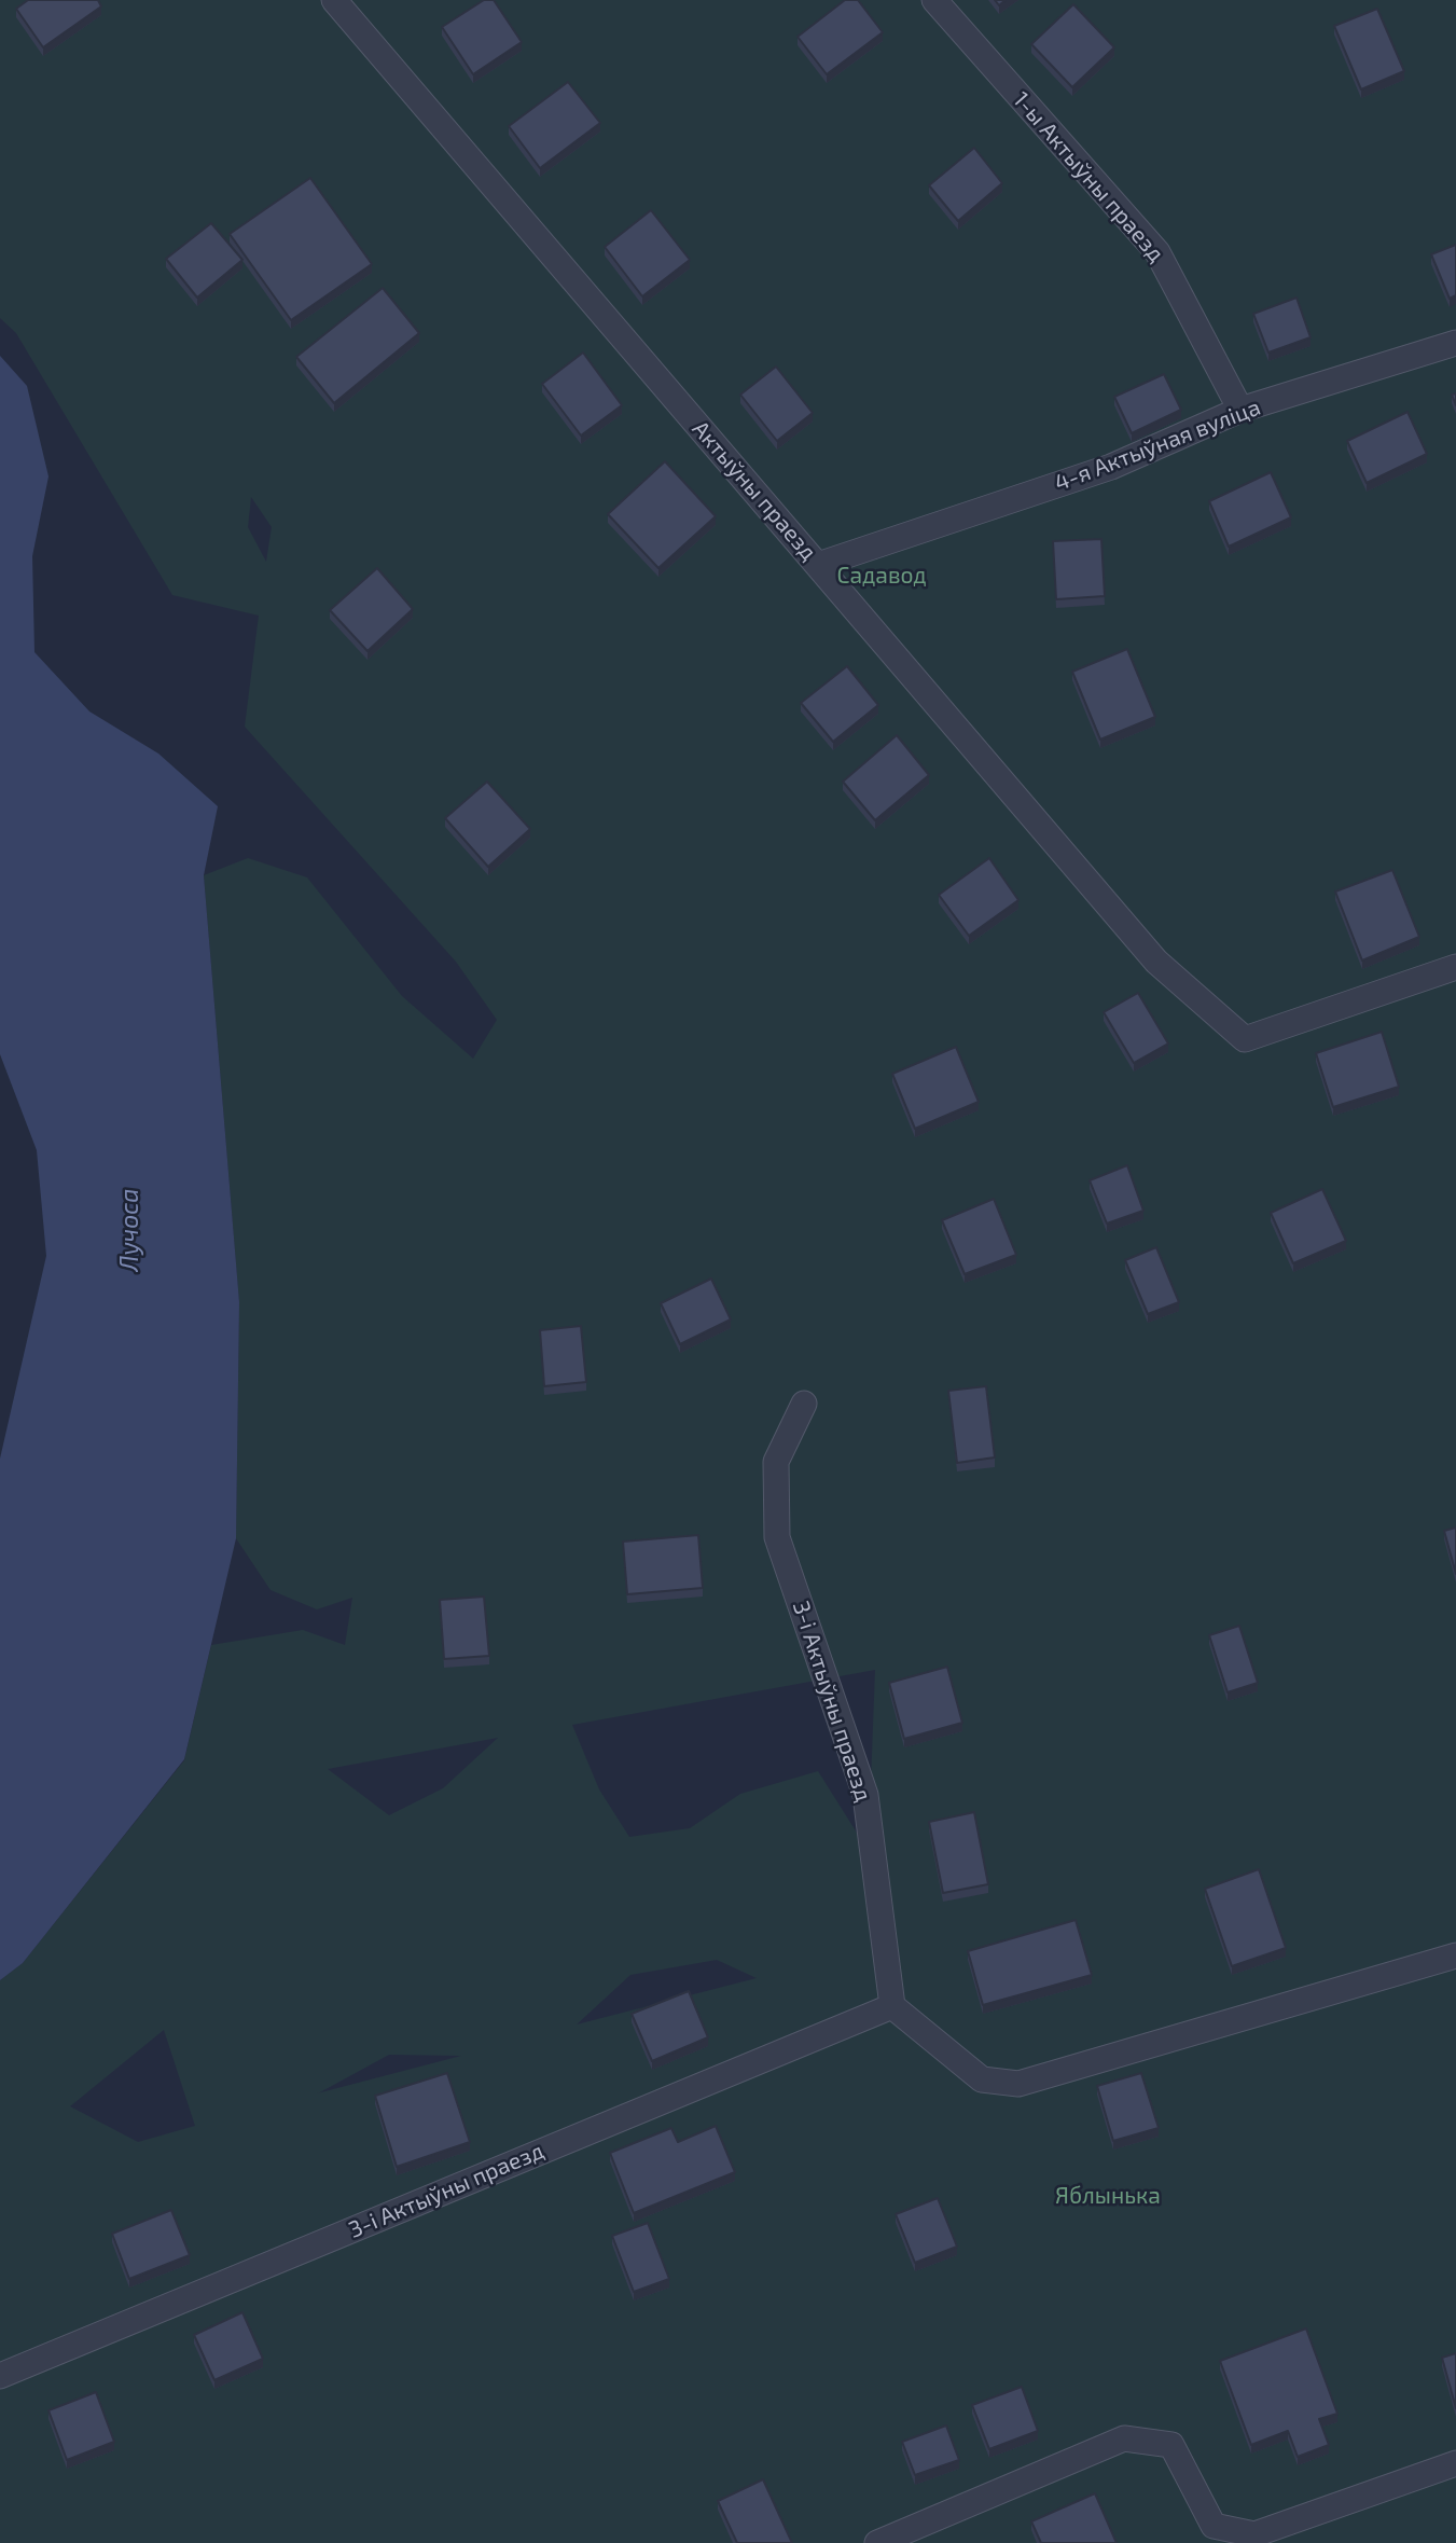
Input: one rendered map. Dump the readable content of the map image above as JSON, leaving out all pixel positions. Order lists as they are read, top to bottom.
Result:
{
  "streets": {
    "lane": [
      "1-ы Актыўны праезд",
      "4-я Актыўная вуліца",
      "Актыўны праезд",
      "3-і Актыўны праезд"
    ]
  },
  "crossings": [
    ["1-ы Актыўны праезд", "4-я Актыўная вуліца"],
    ["4-я Актыўная вуліца", "Актыўны праезд"]
  ],
  "water": ["Лучоса"],
  "parks": ["Садавод", "Яблынька"]
}
